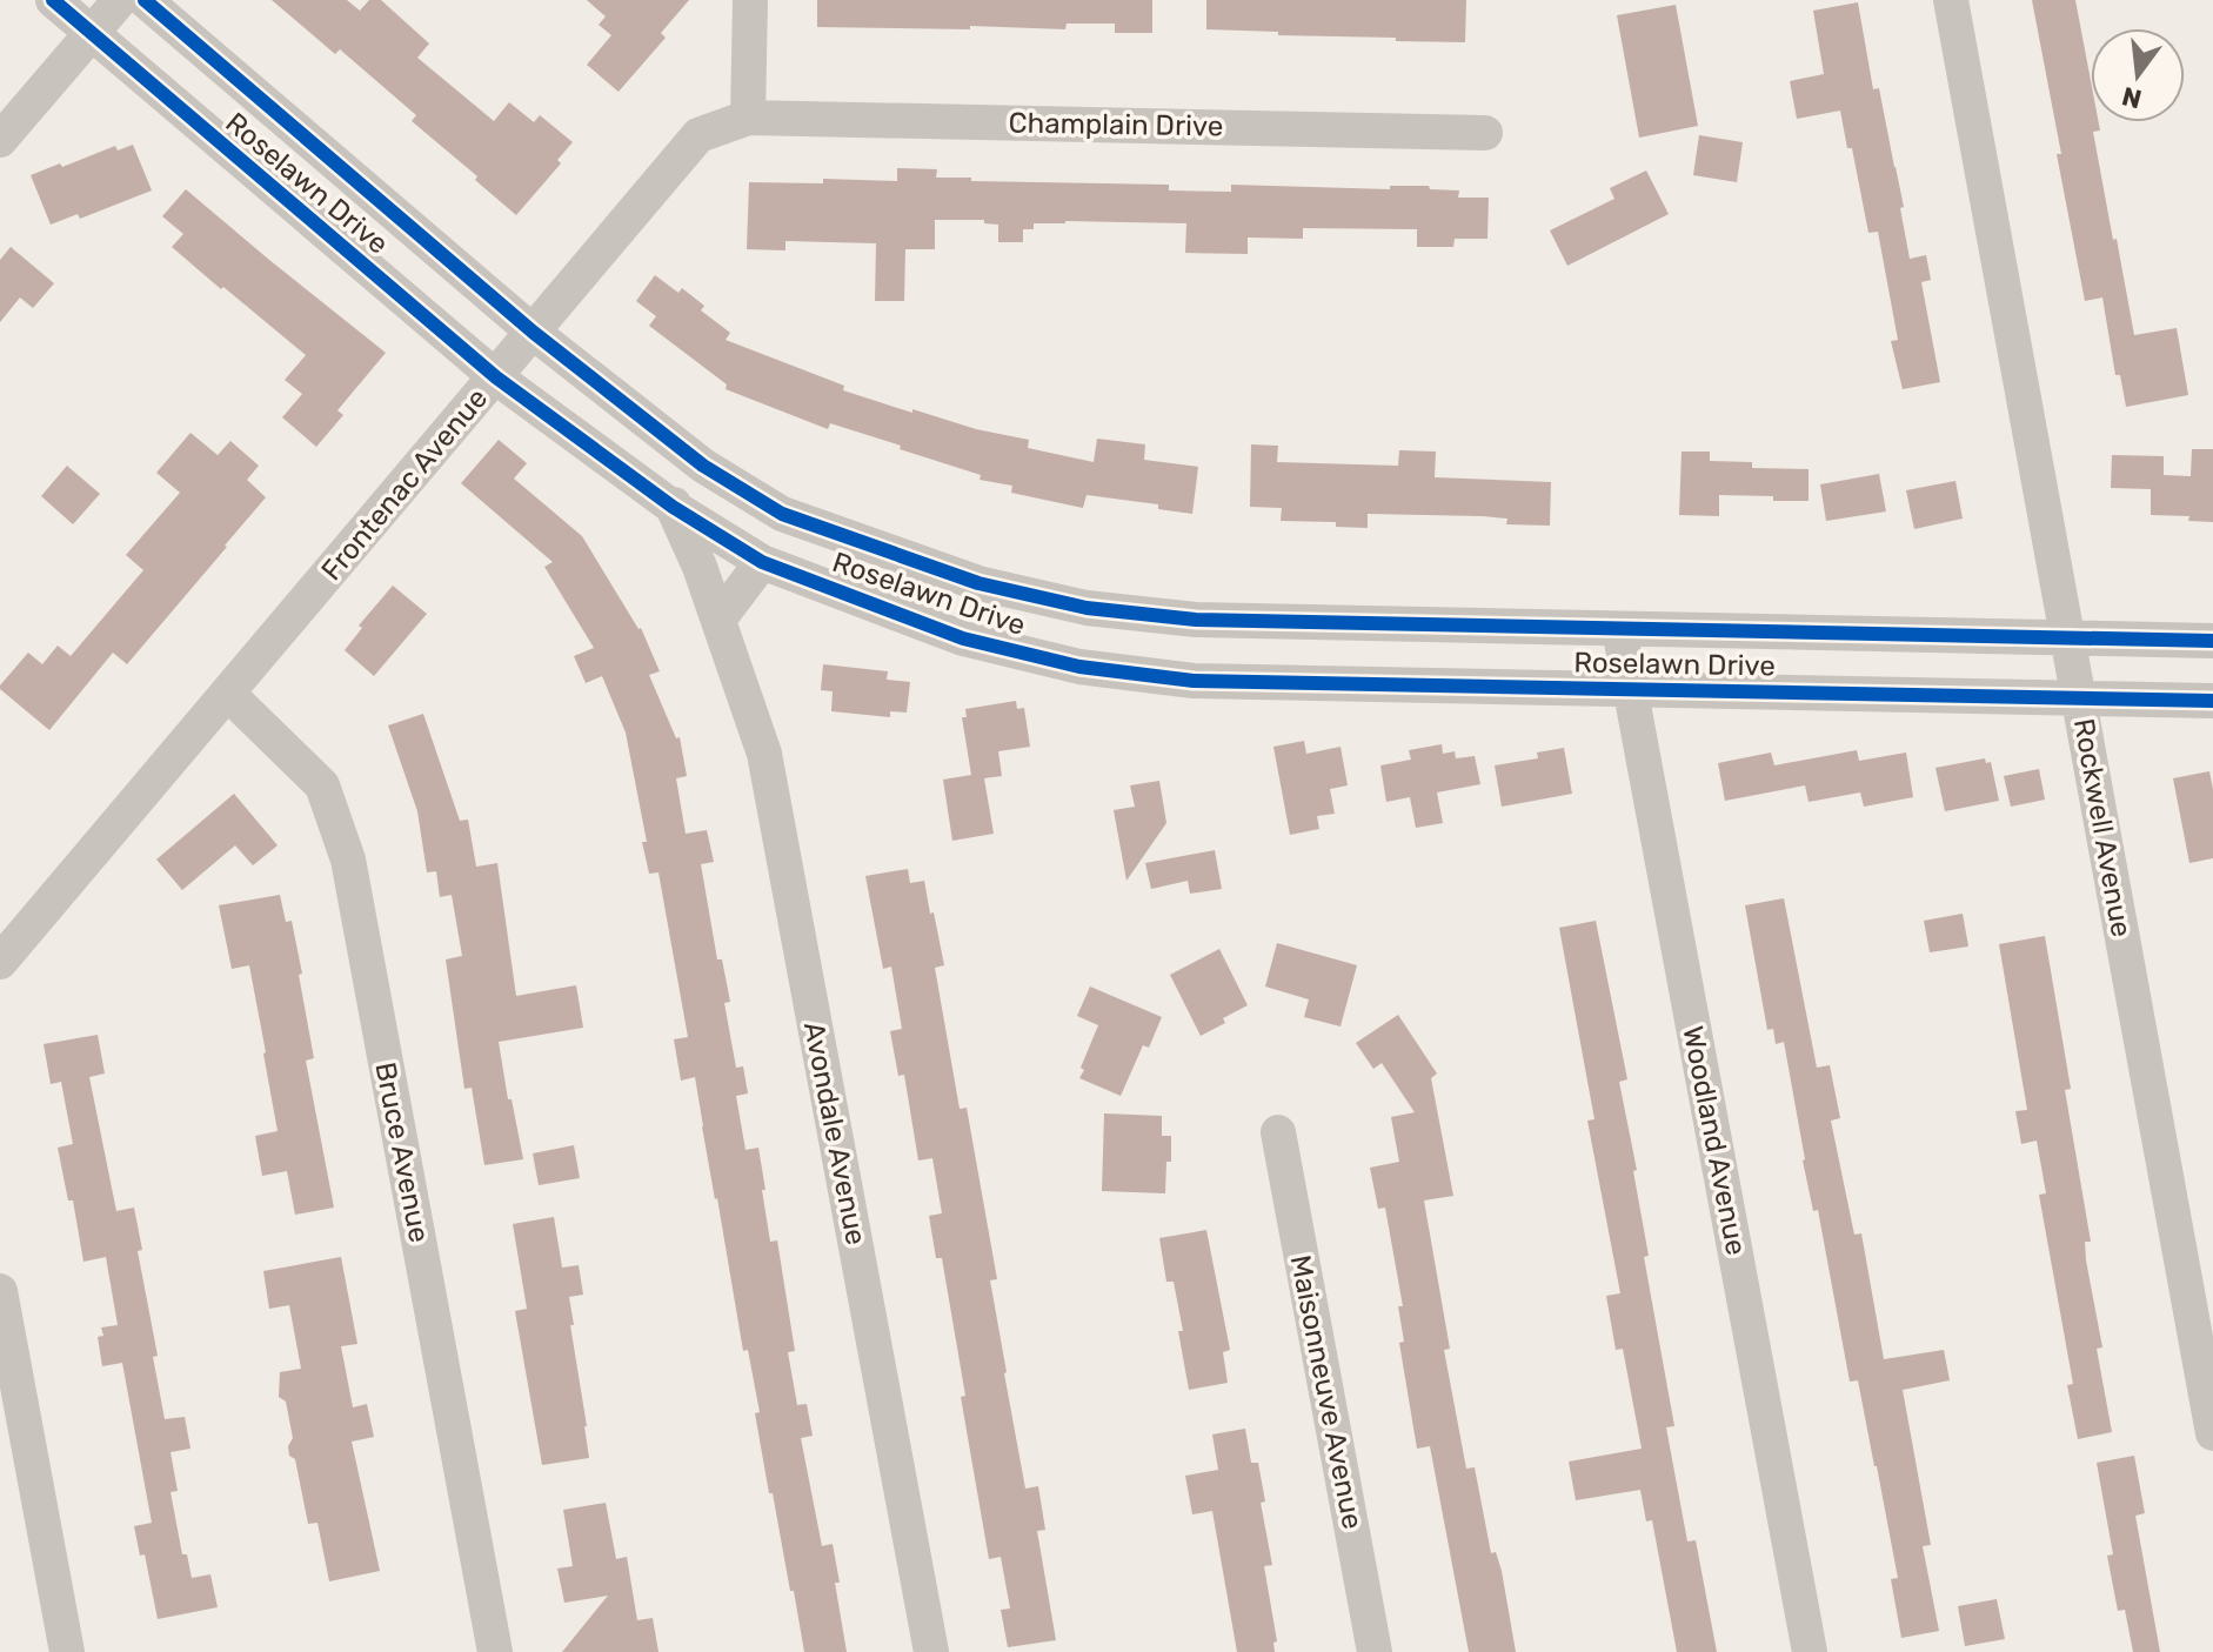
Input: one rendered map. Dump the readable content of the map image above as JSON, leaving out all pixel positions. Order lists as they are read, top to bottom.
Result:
{
  "streets": {
    "street": [
      "Champlain Drive",
      "Roselawn Drive",
      "Frontenac Avenue",
      "Rockwell Avenue",
      "Avondale Avenue",
      "Woodland Avenue",
      "Bruce Avenue",
      "Maisonneuve Avenue"
    ]
  },
  "crossings": [
    ["Champlain Drive", "Frontenac Avenue"],
    ["Roselawn Drive", "Frontenac Avenue"],
    ["Roselawn Drive", "Rockwell Avenue"],
    ["Roselawn Drive", "Avondale Avenue"],
    ["Roselawn Drive", "Woodland Avenue"],
    ["Frontenac Avenue", "Bruce Avenue"]
  ],
  "north": "bottom"
}
